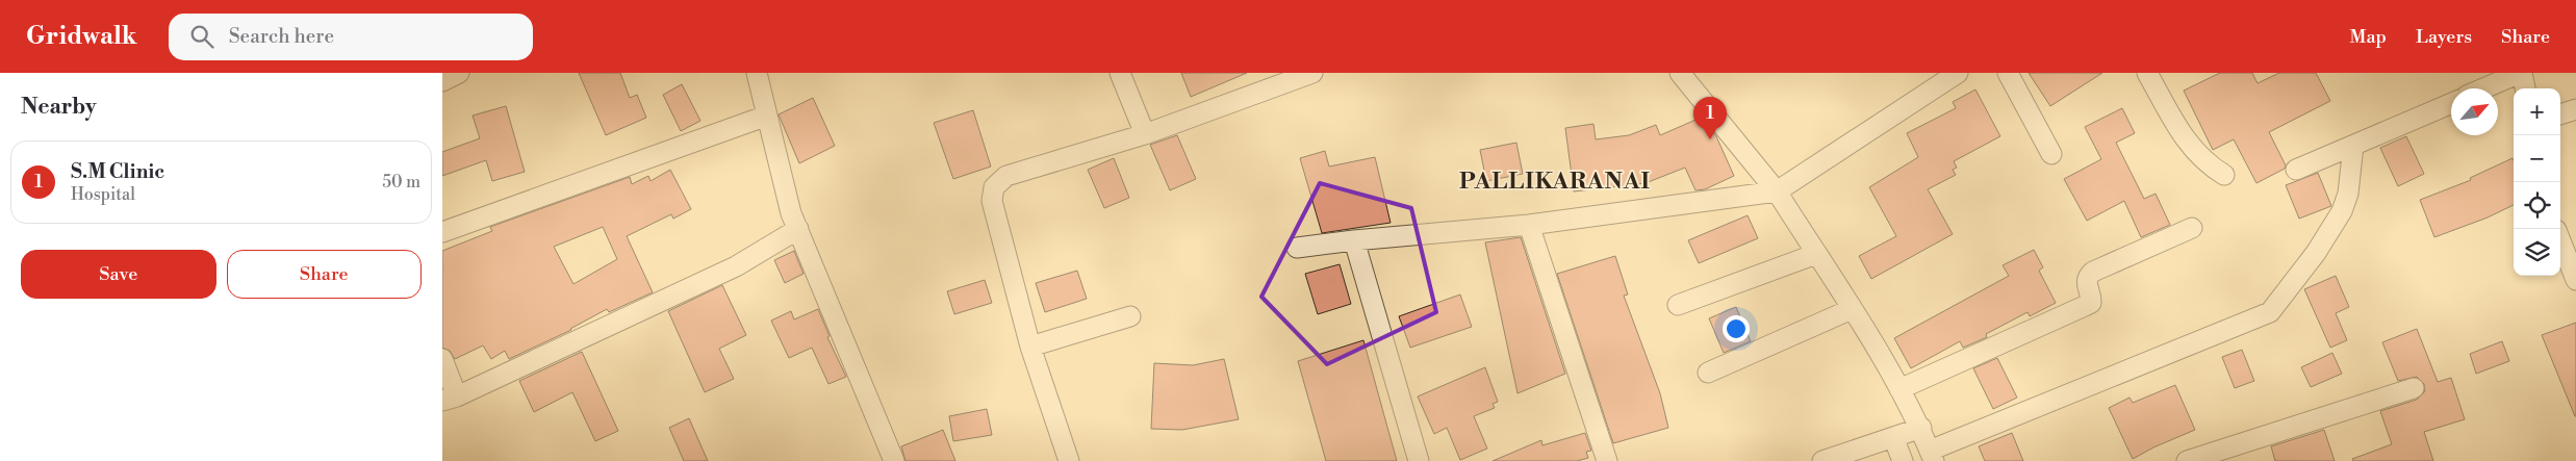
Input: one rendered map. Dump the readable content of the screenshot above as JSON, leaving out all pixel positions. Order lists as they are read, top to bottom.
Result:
{
  "districts": ["PALLIKARANAI"],
  "north": "top right",
  "page": {
    "header": "Gridwalk",
    "search": "Search here",
    "nav": ["Map", "Layers", "Share"],
    "heading": "Nearby",
    "map_buttons": ["+", "−"],
    "pins": "1",
    "list": [
      {
        "mark": "1",
        "name": "S.M Clinic",
        "note": "Hospital",
        "value": "50 m"
      }
    ],
    "buttons": ["Save", "Share"]
  }
}
